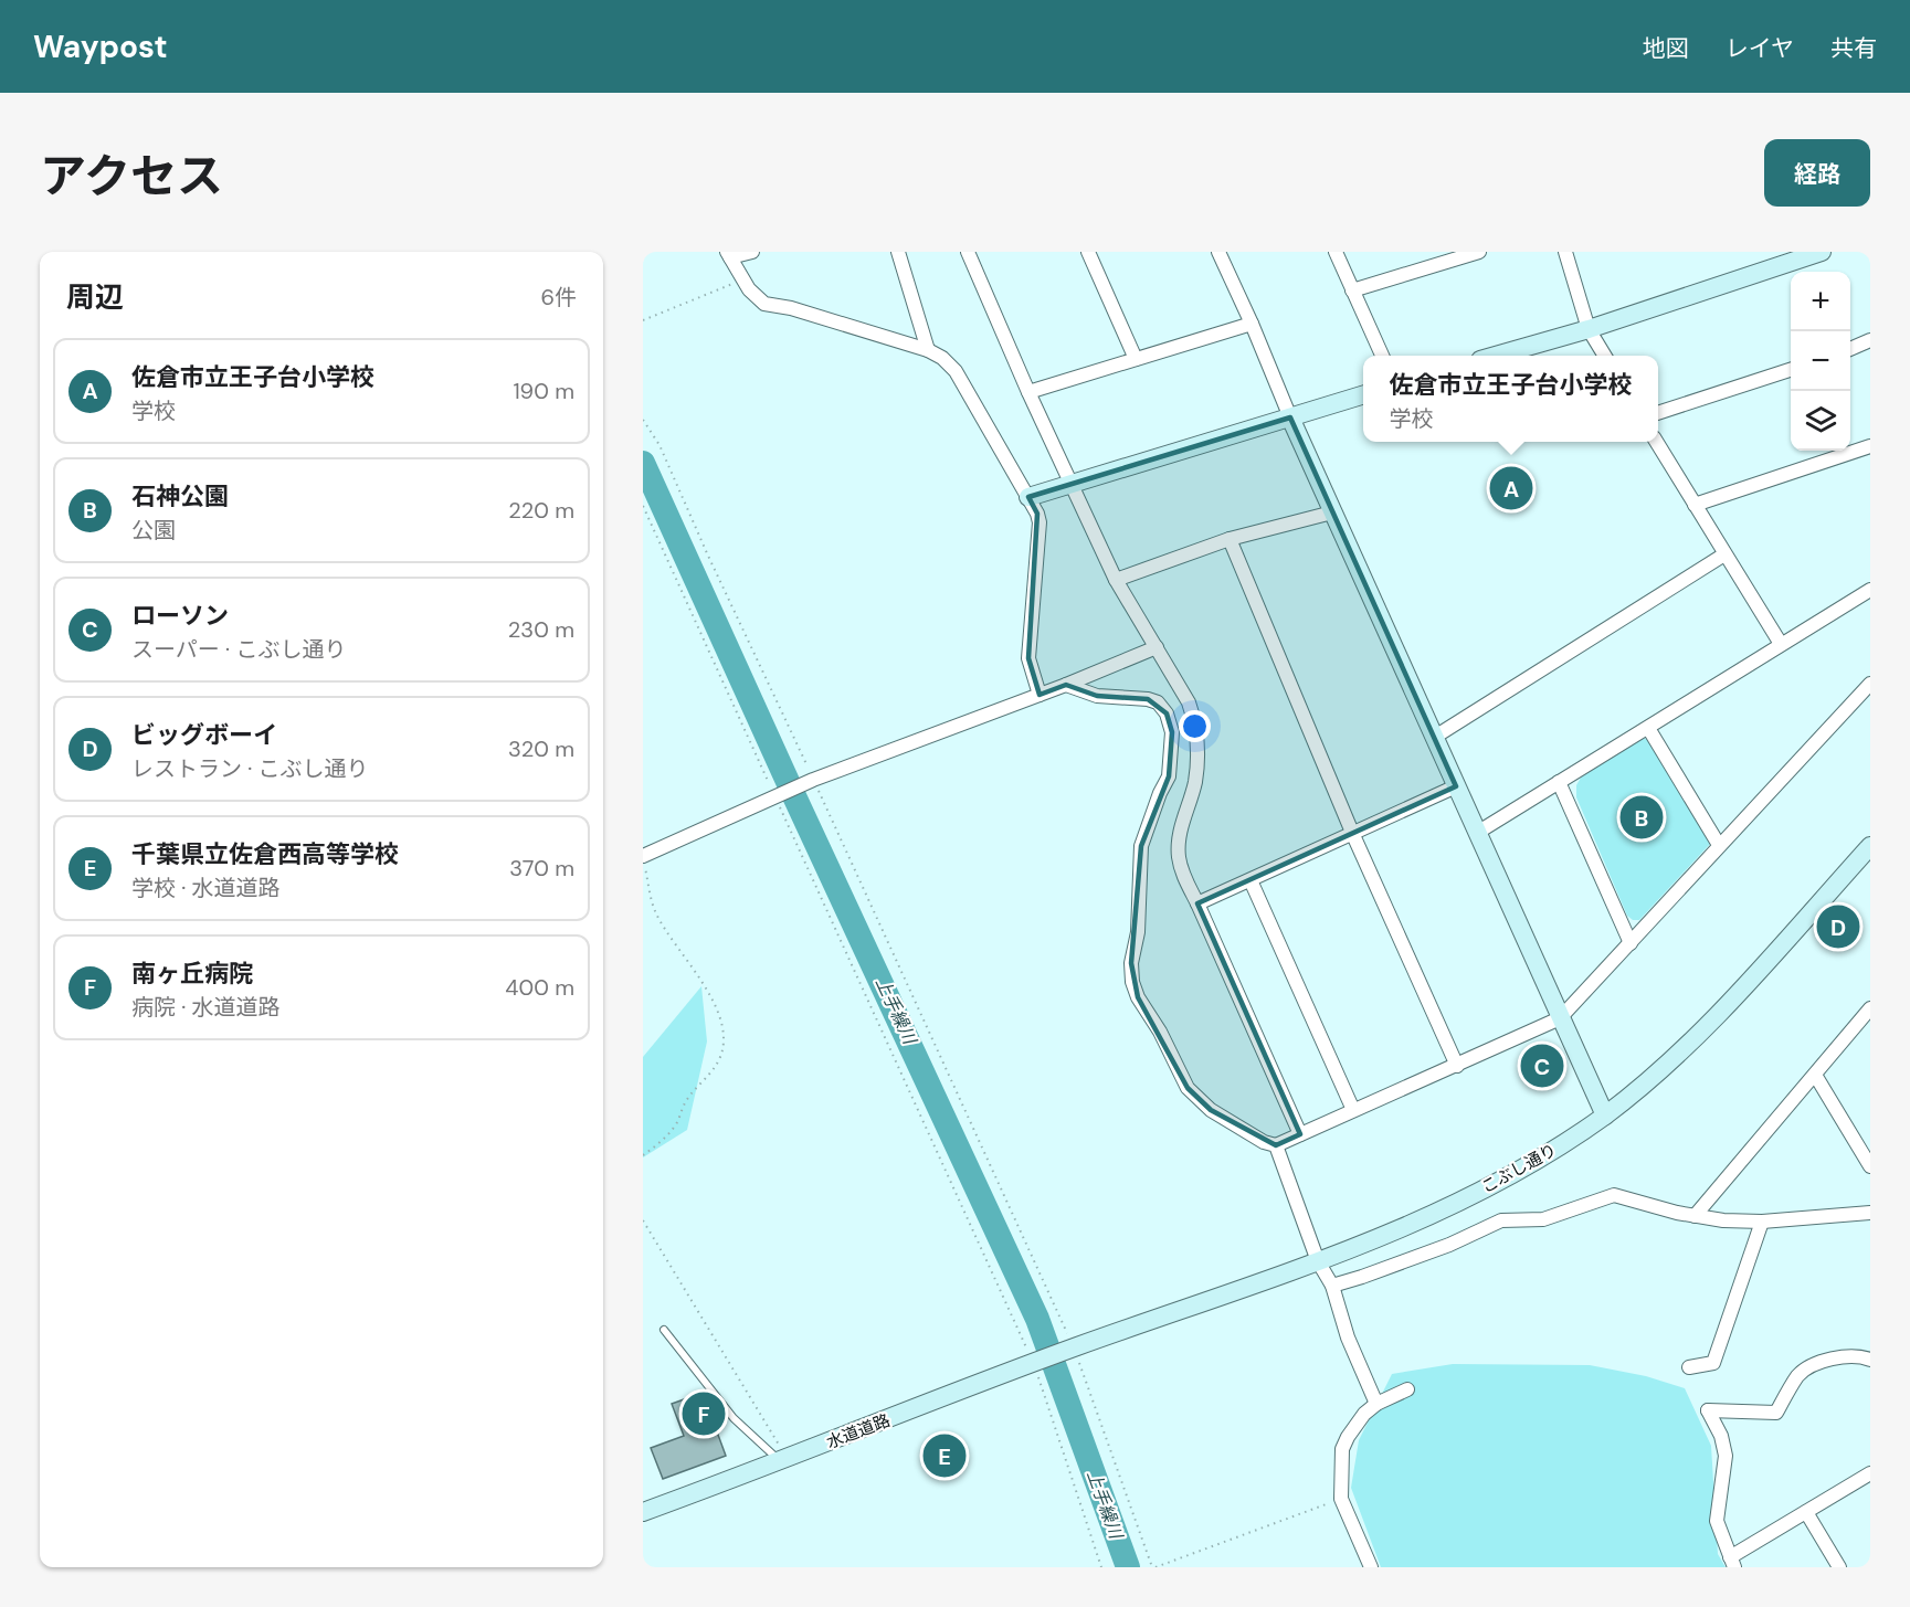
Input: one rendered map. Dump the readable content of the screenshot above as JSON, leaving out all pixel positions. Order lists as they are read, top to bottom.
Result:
{
  "streets": {
    "street": ["こぶし通り", "水道道路"]
  },
  "crossings": [
    ["こぶし通り", "水道道路"]
  ],
  "water": ["上手繰川"],
  "page": {
    "header": "Waypost",
    "nav": ["地図", "レイヤ", "共有"],
    "title": "アクセス",
    "buttons": "経路",
    "heading": ["周辺", "6件"],
    "map_buttons": ["+", "−"],
    "list": [
      {
        "mark": "A",
        "name": "佐倉市立王子台小学校",
        "note": "学校",
        "value": "190 m"
      },
      {
        "mark": "B",
        "name": "石神公園",
        "note": "公園",
        "value": "220 m"
      },
      {
        "mark": "C",
        "name": "ローソン",
        "note": "スーパー · こぶし通り",
        "value": "230 m"
      },
      {
        "mark": "D",
        "name": "ビッグボーイ",
        "note": "レストラン · こぶし通り",
        "value": "320 m"
      },
      {
        "mark": "E",
        "name": "千葉県立佐倉西高等学校",
        "note": "学校 · 水道道路",
        "value": "370 m"
      },
      {
        "mark": "F",
        "name": "南ヶ丘病院",
        "note": "病院 · 水道道路",
        "value": "400 m"
      }
    ],
    "popup": ["佐倉市立王子台小学校", "学校"],
    "pins": [
      "A",
      "B",
      "D",
      "C",
      "F",
      "E"
    ]
  }
}
